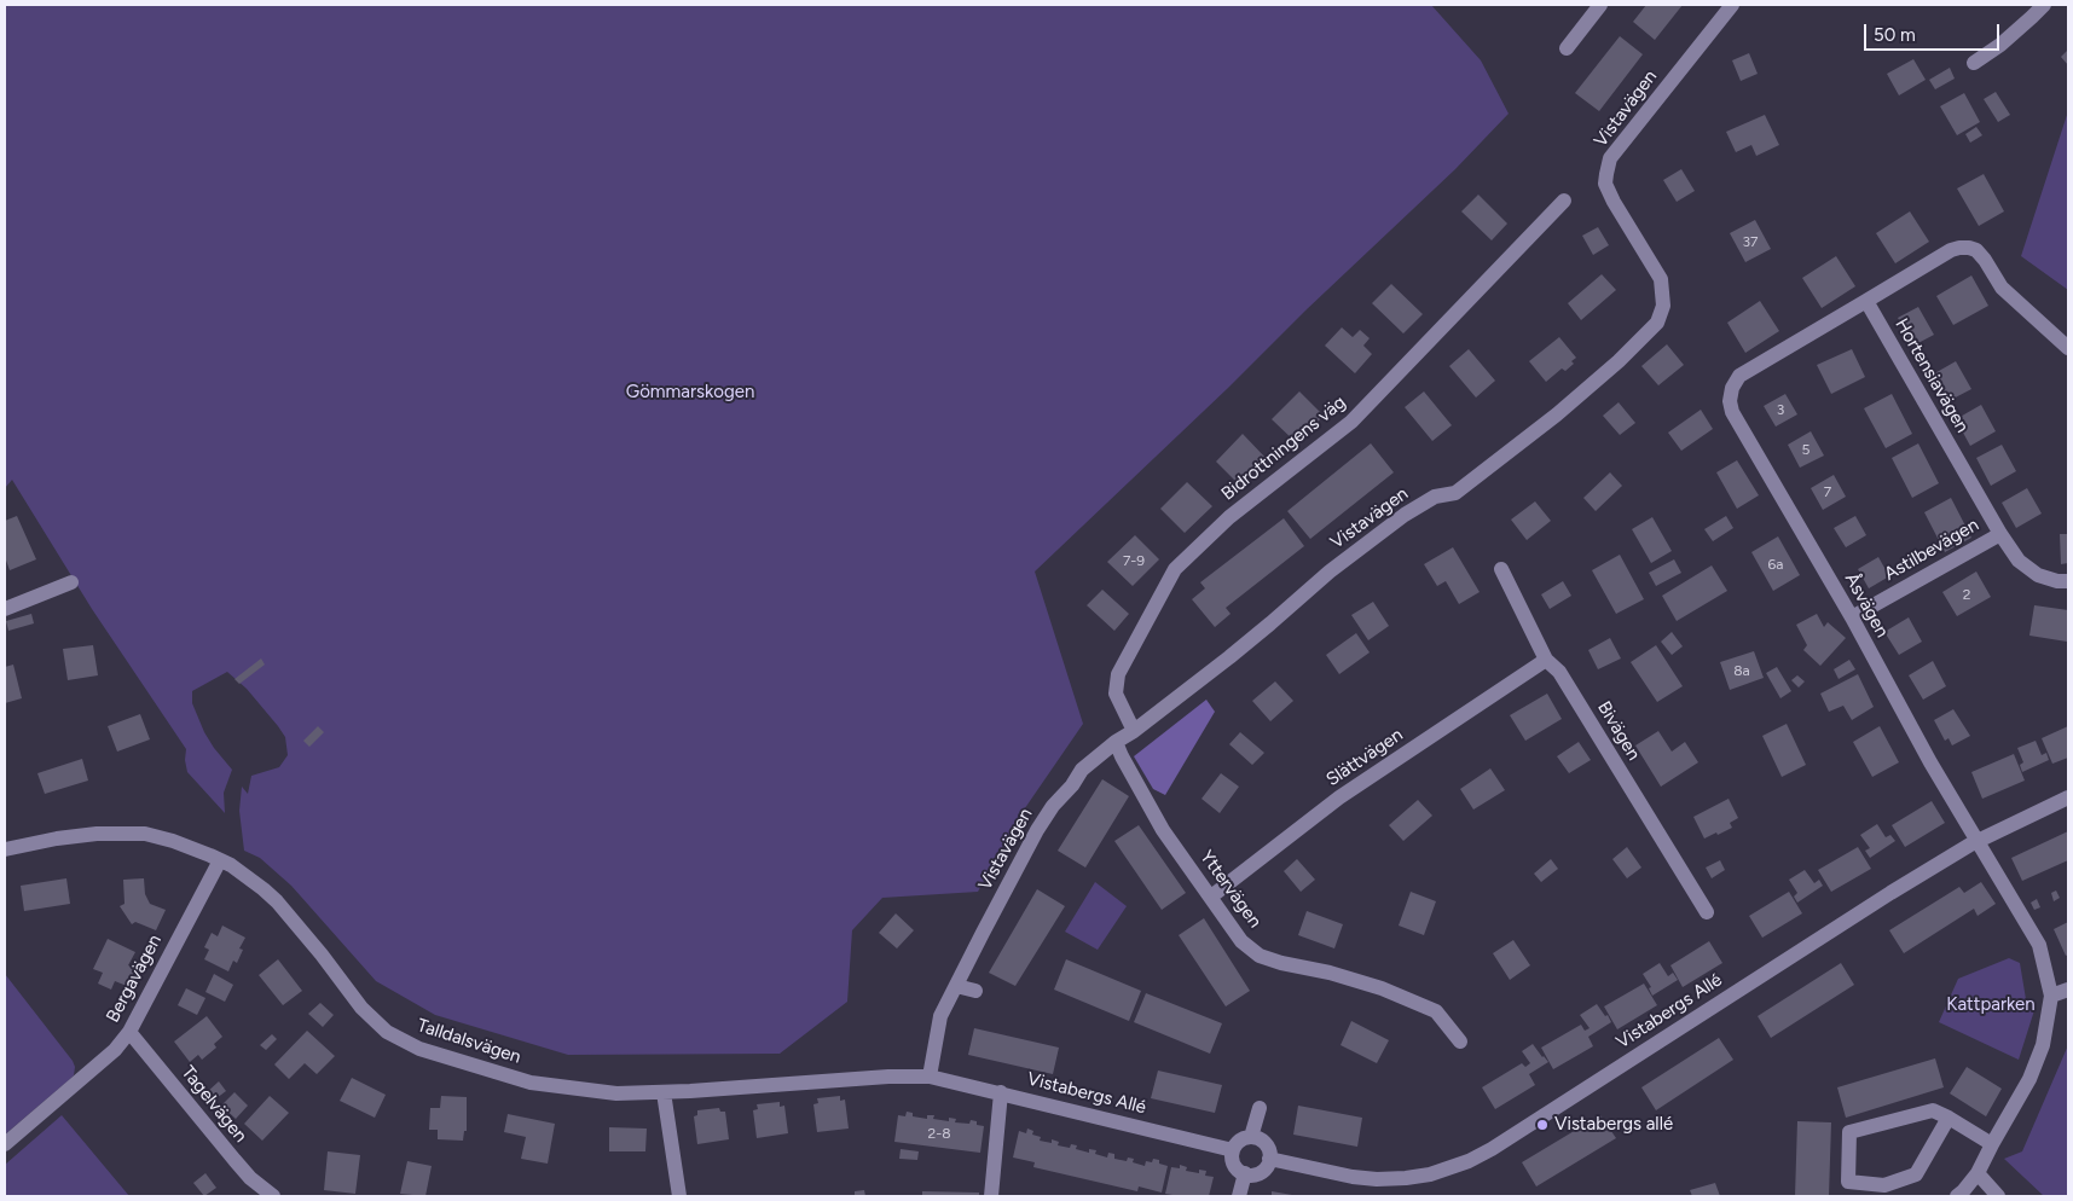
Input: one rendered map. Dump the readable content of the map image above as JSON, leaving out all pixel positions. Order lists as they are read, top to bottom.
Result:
{
  "streets": {
    "street": [
      "Vistavägen",
      "Hortensiavägen",
      "Bidrottningens väg",
      "Astilbevägen",
      "Åsvägen",
      "Bivägen",
      "Slättvägen",
      "Yttervägen",
      "Bergavägen",
      "Vistabergs Allé",
      "Talldalsvägen",
      "Tagelvägen"
    ]
  },
  "crossings": [
    ["Vistavägen", "Bidrottningens väg"],
    ["Vistavägen", "Yttervägen"],
    ["Vistavägen", "Vistabergs Allé"],
    ["Vistavägen", "Talldalsvägen"],
    ["Hortensiavägen", "Astilbevägen"],
    ["Hortensiavägen", "Åsvägen"],
    ["Astilbevägen", "Åsvägen"],
    ["Åsvägen", "Vistabergs Allé"],
    ["Bivägen", "Slättvägen"],
    ["Slättvägen", "Yttervägen"],
    ["Bergavägen", "Talldalsvägen"],
    ["Bergavägen", "Tagelvägen"],
    ["Vistabergs Allé", "Talldalsvägen"]
  ],
  "parks": ["Gömmarskogen", "Kattparken"],
  "places": ["Vistabergs allé"],
  "house_numbers": [
    "37",
    "3",
    "5",
    "7",
    "7-9",
    "6a",
    "2",
    "8a",
    "2-8"
  ],
  "scale_bar": "50 m"
}
